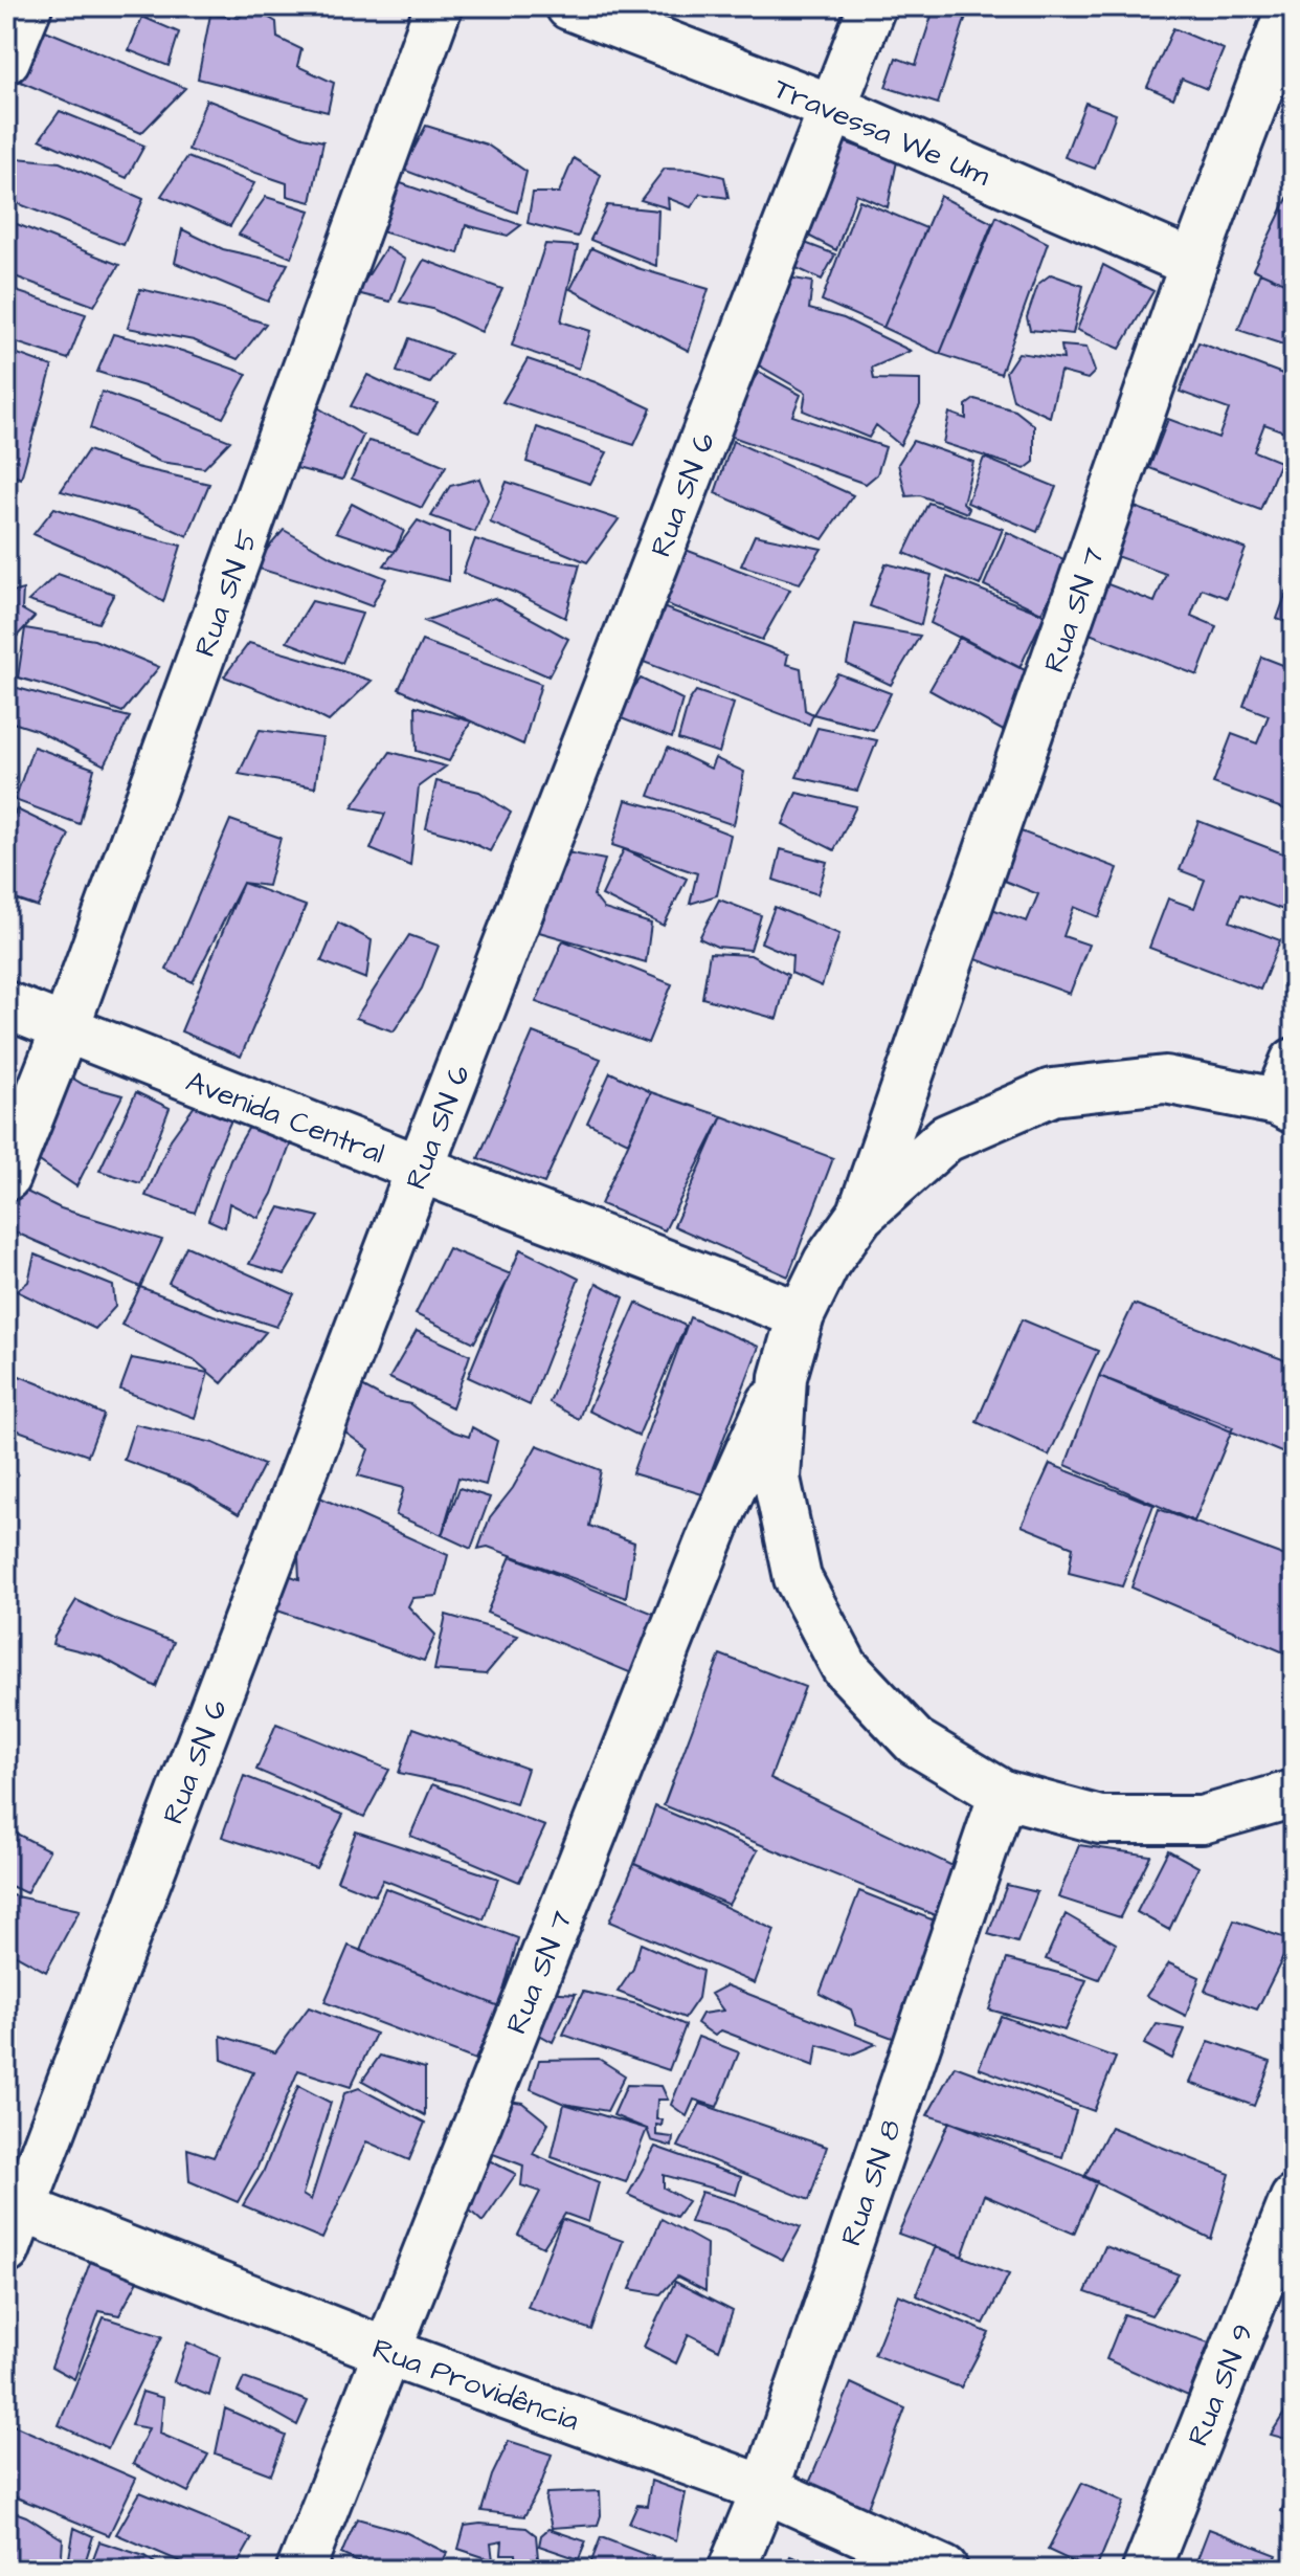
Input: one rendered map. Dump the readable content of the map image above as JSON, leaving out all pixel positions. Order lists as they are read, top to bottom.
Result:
{
  "streets": {
    "street": [
      "Travessa We Um",
      "Rua SN 6",
      "Rua SN 5",
      "Rua SN 7",
      "Avenida Central",
      "Rua SN 8",
      "Rua Providência",
      "Rua SN 9"
    ]
  },
  "crossings": [
    ["Travessa We Um", "Rua SN 6"],
    ["Travessa We Um", "Rua SN 7"],
    ["Rua SN 6", "Avenida Central"],
    ["Rua SN 6", "Rua Providência"],
    ["Rua SN 5", "Avenida Central"],
    ["Rua SN 7", "Rua Providência"],
    ["Rua SN 8", "Rua Providência"]
  ]
}
